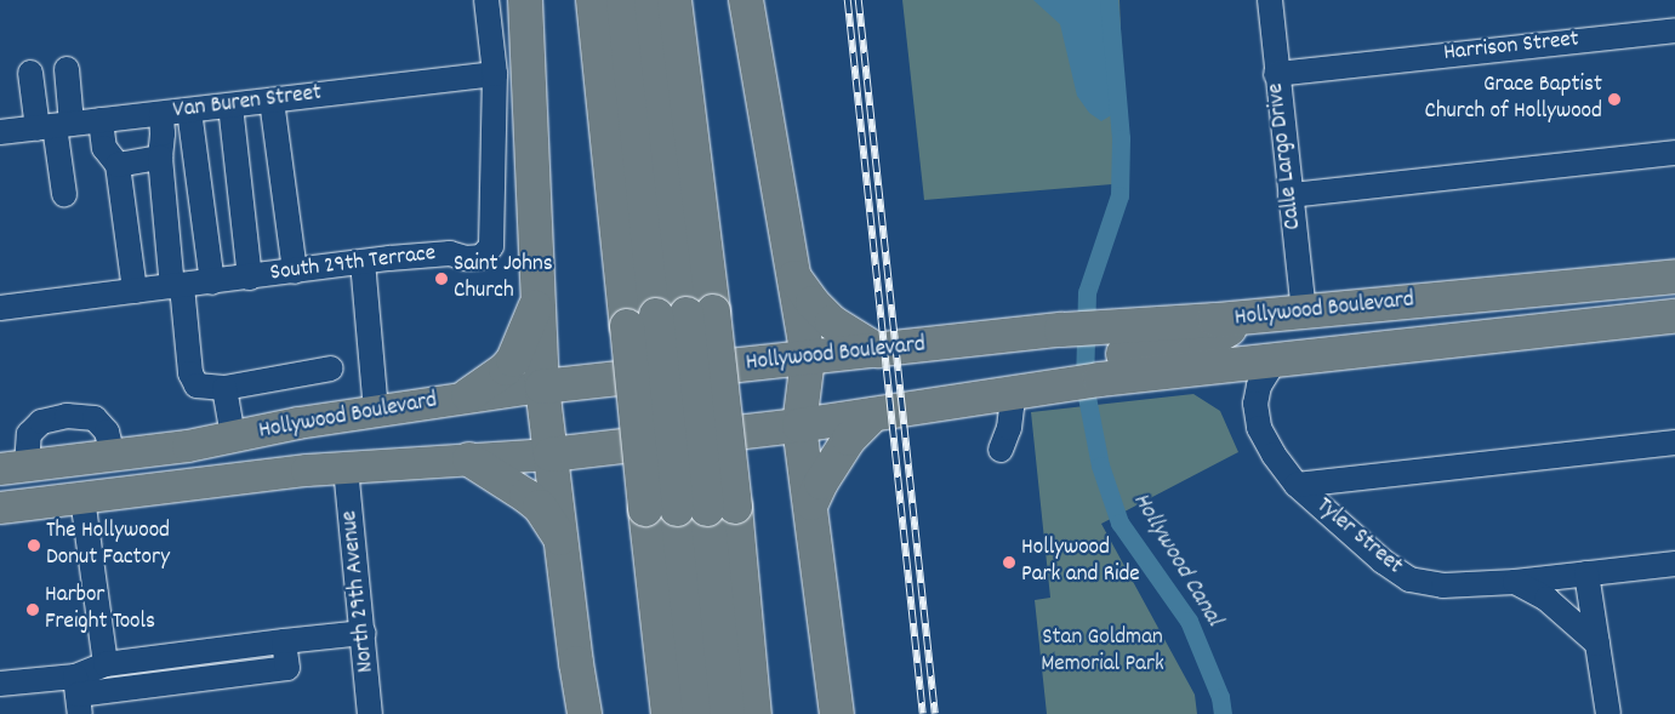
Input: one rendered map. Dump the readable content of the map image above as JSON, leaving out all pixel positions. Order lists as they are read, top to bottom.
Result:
{
  "streets": {
    "highway": ["Hollywood Boulevard"],
    "street": [
      "Harrison Street",
      "Van Buren Street",
      "Calle Largo Drive",
      "South 29th Terrace",
      "Tyler Street",
      "North 29th Avenue"
    ]
  },
  "crossings": [
    ["Harrison Street", "Calle Largo Drive"],
    ["Van Buren Street", "South 29th Terrace"],
    ["Calle Largo Drive", "Hollywood Boulevard"],
    ["Hollywood Boulevard", "Tyler Street"],
    ["Hollywood Boulevard", "North 29th Avenue"]
  ],
  "water": ["Hollywood Canal"],
  "parks": ["Stan Goldman Memorial Park"],
  "places": [
    "Grace Baptist Church of Hollywood",
    "Saint Johns Church",
    "The Hollywood Donut Factory",
    "Hollywood Park and Ride",
    "Harbor Freight Tools"
  ]
}
